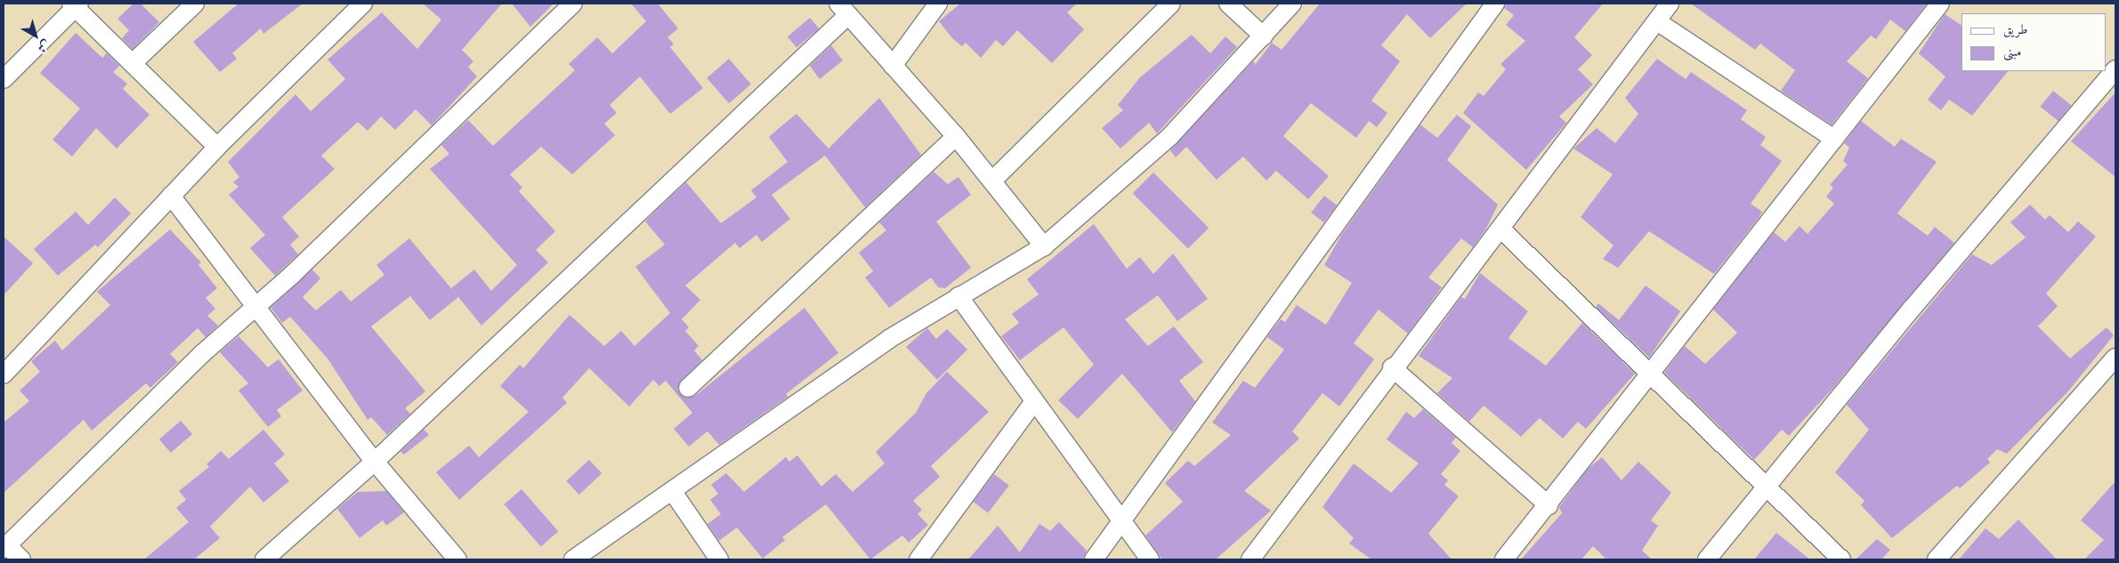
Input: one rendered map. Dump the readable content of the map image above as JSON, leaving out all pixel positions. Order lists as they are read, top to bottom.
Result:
{
  "legend": ["طريق", "مبنى"],
  "north": "bottom right"
}
